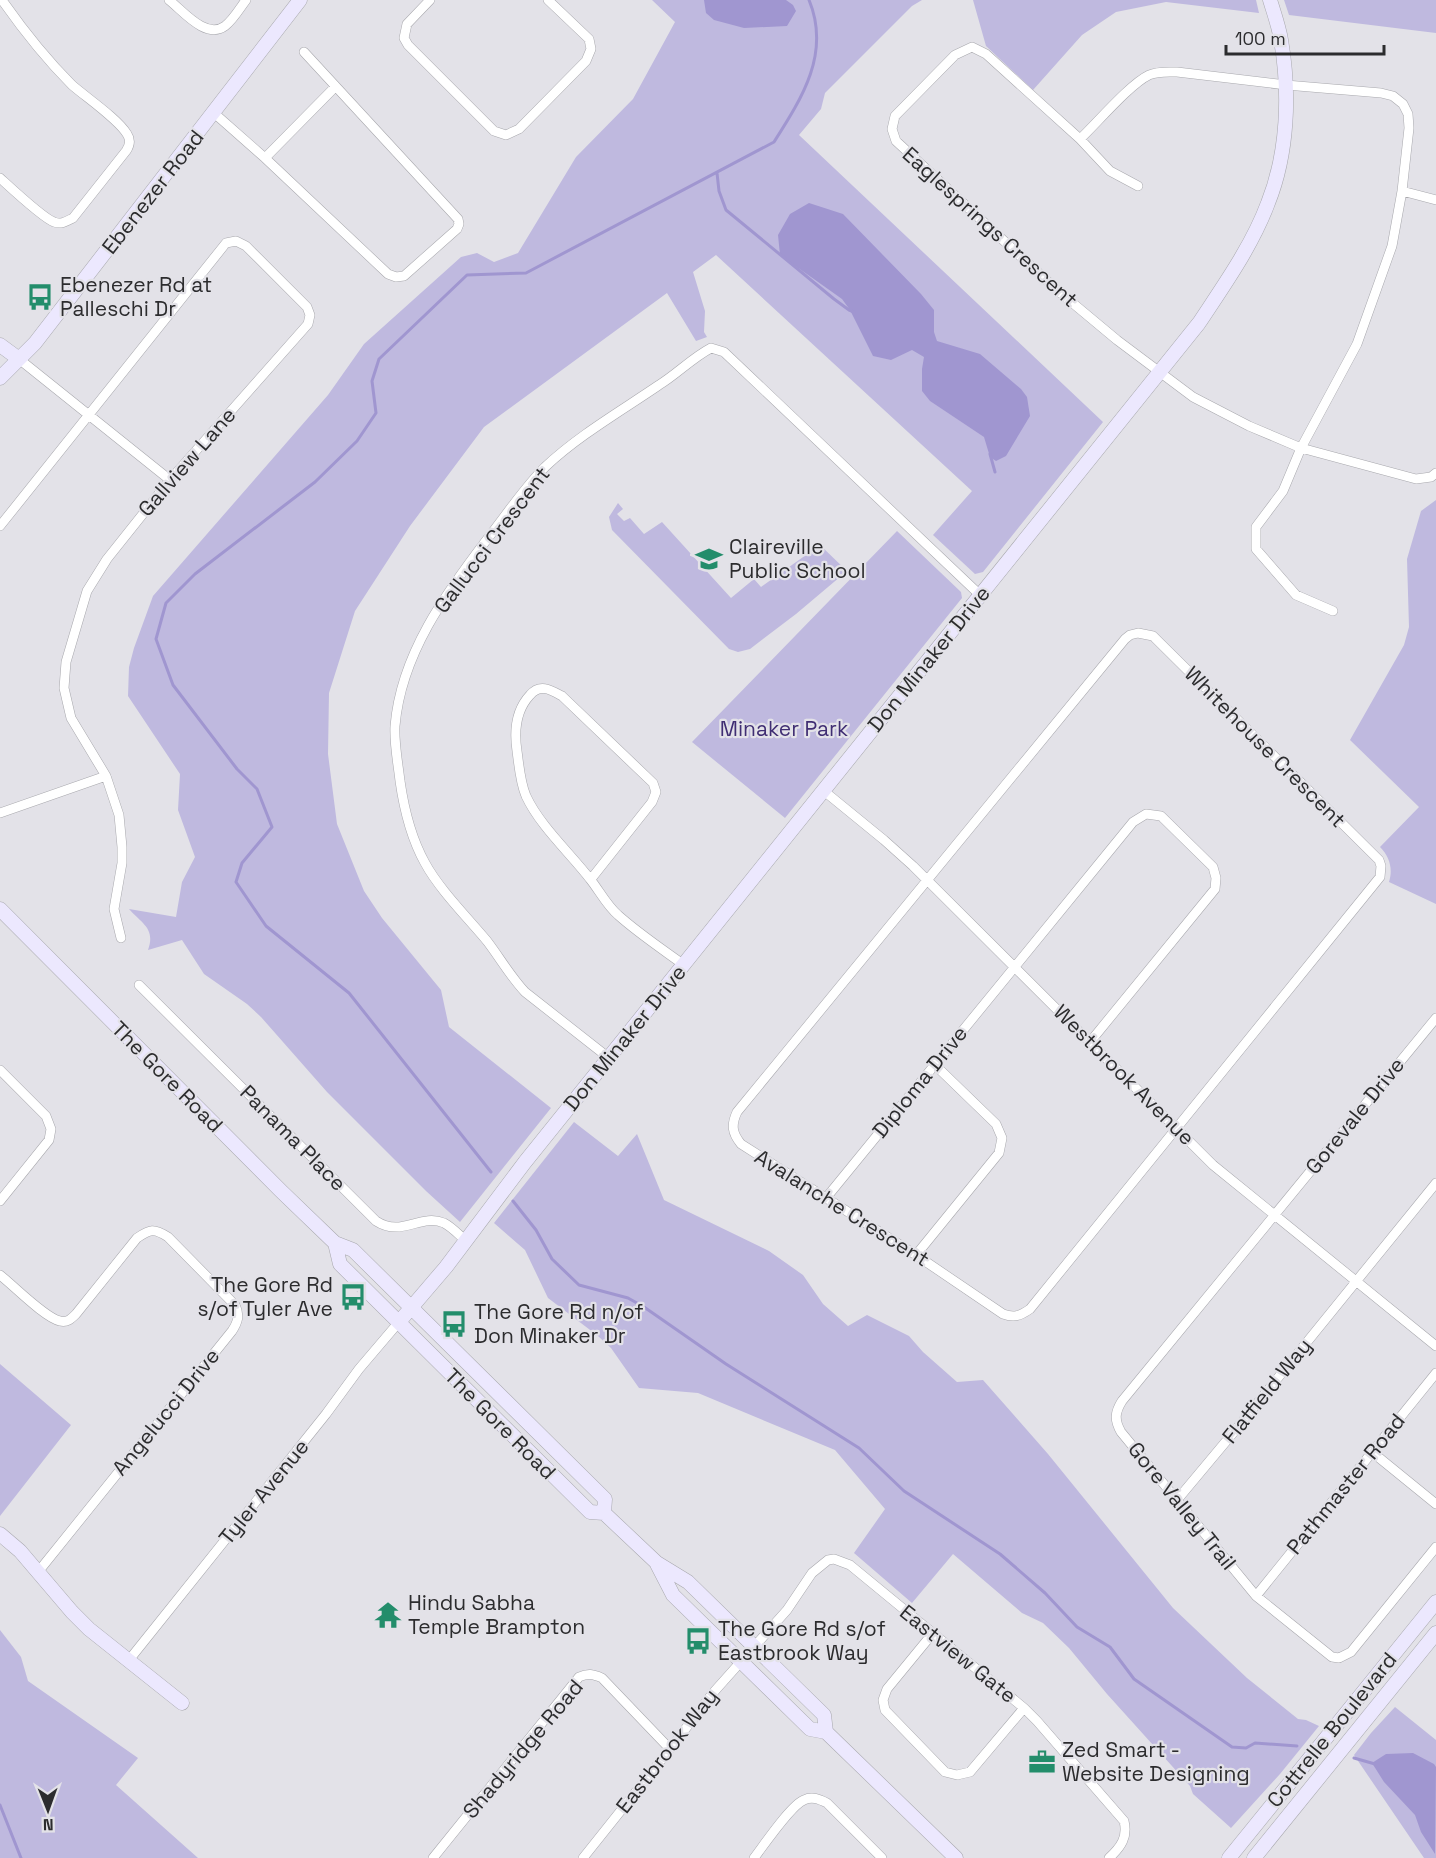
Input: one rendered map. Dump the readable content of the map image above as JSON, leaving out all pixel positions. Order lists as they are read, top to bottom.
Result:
{
  "streets": {
    "main road": [
      "Ebenezer Road",
      "Don Minaker Drive",
      "The Gore Road",
      "Cottrelle Boulevard"
    ],
    "street": [
      "Eaglesprings Crescent",
      "Gallview Lane",
      "Gallucci Crescent",
      "Whitehouse Crescent",
      "Westbrook Avenue",
      "Diploma Drive",
      "Gorevale Drive",
      "Panama Place",
      "Avalanche Crescent",
      "Flatfield Way",
      "Angelucci Drive",
      "Pathmaster Road",
      "Tyler Avenue",
      "Gore Valley Trail",
      "Eastview Gate",
      "Shadyridge Road",
      "Eastbrook Way"
    ]
  },
  "crossings": [
    ["Eaglesprings Crescent", "Don Minaker Drive"],
    ["Gallucci Crescent", "Don Minaker Drive"],
    ["Don Minaker Drive", "Westbrook Avenue"],
    ["Don Minaker Drive", "The Gore Road"],
    ["Don Minaker Drive", "Panama Place"],
    ["Don Minaker Drive", "Tyler Avenue"],
    ["Whitehouse Crescent", "Westbrook Avenue"],
    ["Whitehouse Crescent", "Avalanche Crescent"],
    ["Westbrook Avenue", "Diploma Drive"],
    ["Westbrook Avenue", "Gorevale Drive"],
    ["Westbrook Avenue", "Avalanche Crescent"],
    ["Westbrook Avenue", "Flatfield Way"],
    ["Westbrook Avenue", "Gore Valley Trail"],
    ["The Gore Road", "Tyler Avenue"],
    ["The Gore Road", "Eastview Gate"],
    ["The Gore Road", "Eastbrook Way"],
    ["Diploma Drive", "Avalanche Crescent"],
    ["Gorevale Drive", "Gore Valley Trail"],
    ["Flatfield Way", "Gore Valley Trail"],
    ["Pathmaster Road", "Gore Valley Trail"],
    ["Eastview Gate", "Eastbrook Way"],
    ["Shadyridge Road", "Eastbrook Way"]
  ],
  "parks": ["Minaker Park"],
  "places": {
    "bus stop": [
      "Ebenezer Rd at Palleschi Dr",
      "The Gore Rd s/of Tyler Ave",
      "The Gore Rd n/of Don Minaker Dr",
      "The Gore Rd s/of Eastbrook Way"
    ],
    "school or university": ["Claireville Public School"],
    "temple": ["Hindu Sabha Temple Brampton"],
    "office": ["Zed Smart - Website Designing"]
  },
  "scale_bar": "100 m",
  "north": "bottom"
}
